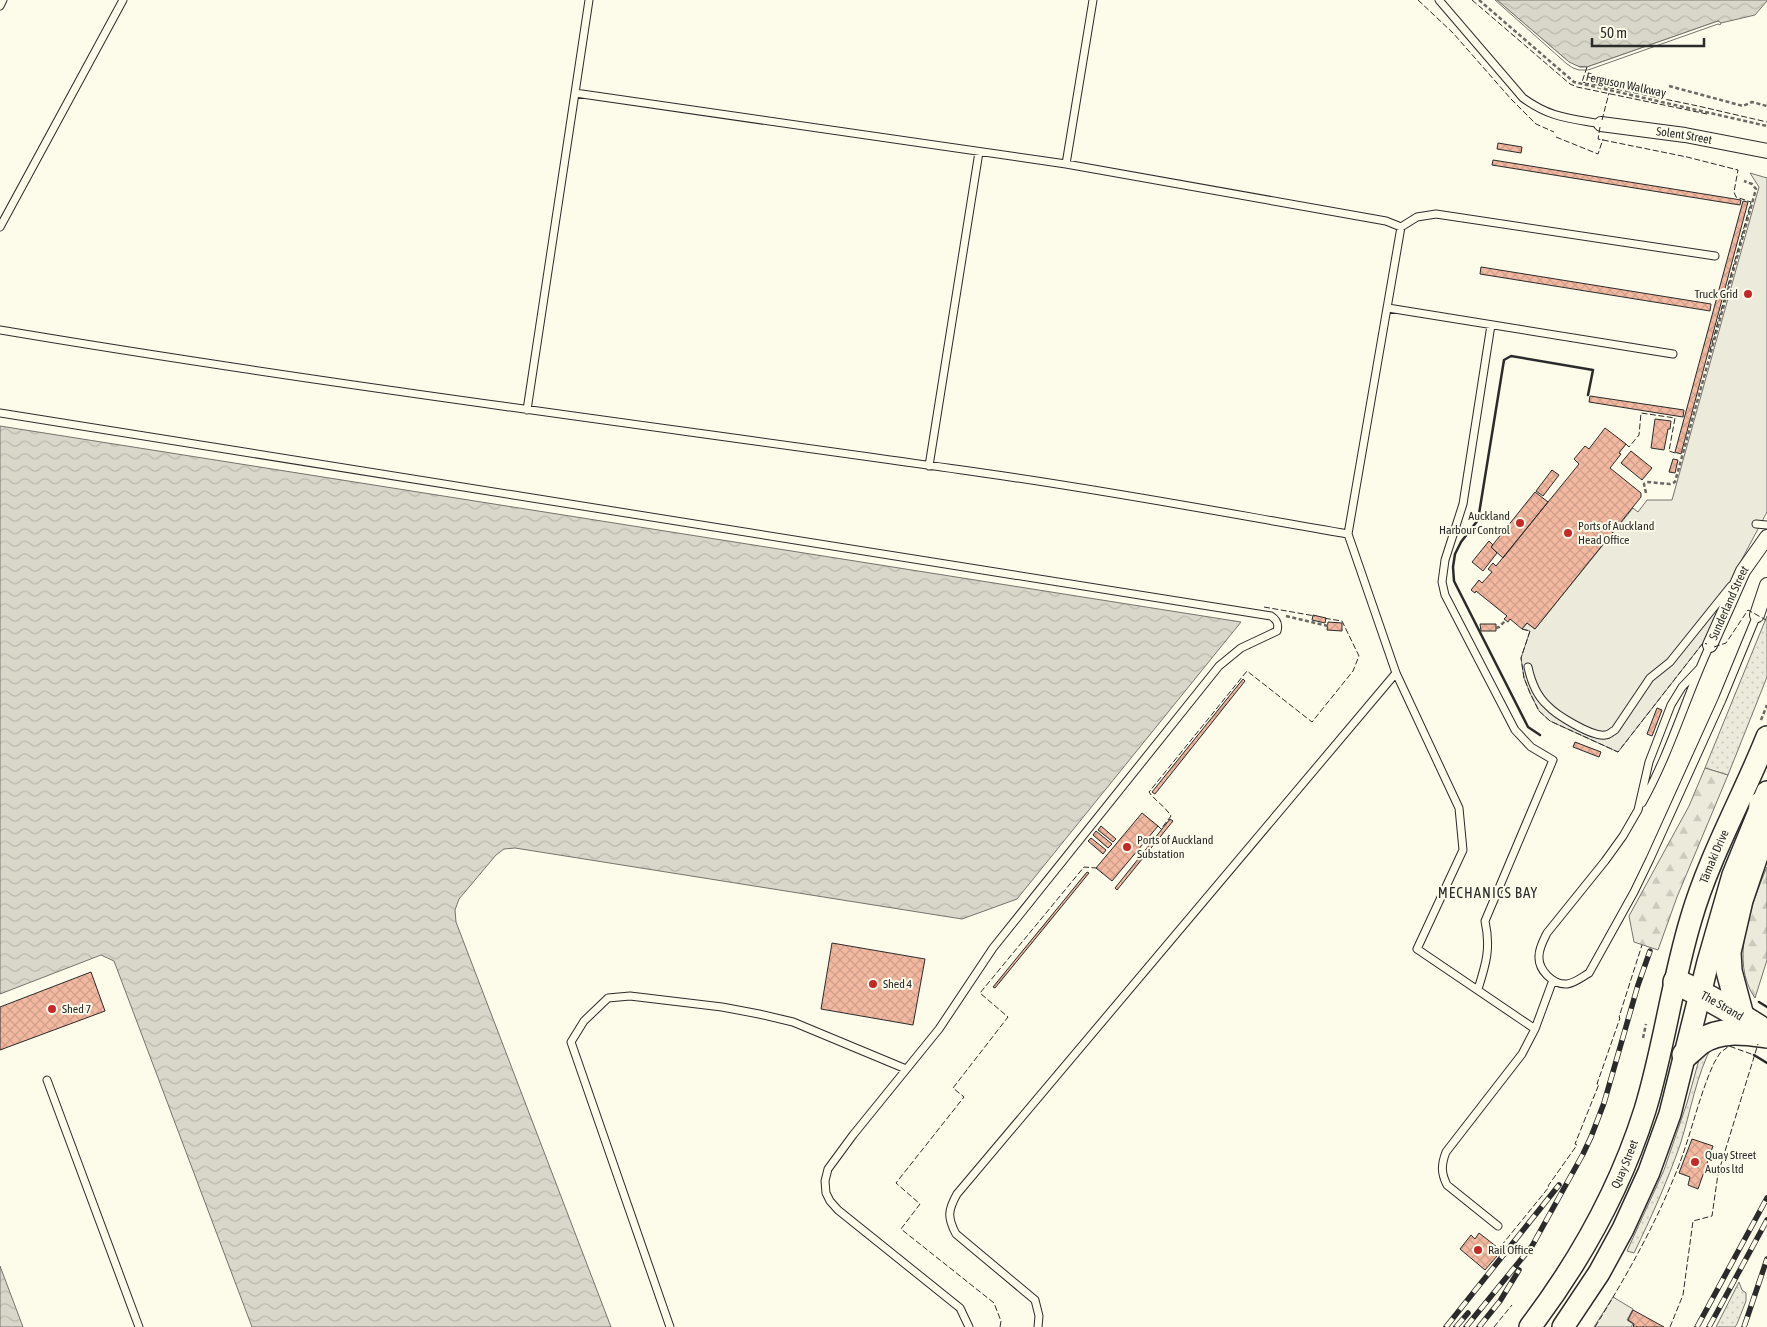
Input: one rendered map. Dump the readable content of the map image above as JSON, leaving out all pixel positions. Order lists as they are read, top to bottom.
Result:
{
  "streets": {
    "highway": ["The Strand"],
    "main road": ["Tāmaki Drive", "Quay Street"],
    "street": ["Solent Street", "Sunderland Street"],
    "path": ["Ferguson Walkway"]
  },
  "crossings": [
    ["Tāmaki Drive", "The Strand"],
    ["Tāmaki Drive", "Quay Street"],
    ["The Strand", "Quay Street"]
  ],
  "districts": ["MECHANICS BAY"],
  "places": [
    "Truck Grid",
    "Auckland Harbour Control",
    "Ports of Auckland Head Office",
    "Ports of Auckland Substation",
    "Shed 4",
    "Shed 7",
    "Quay Street Autos ltd",
    "Rail Office"
  ],
  "scale_bar": "50 m"
}
